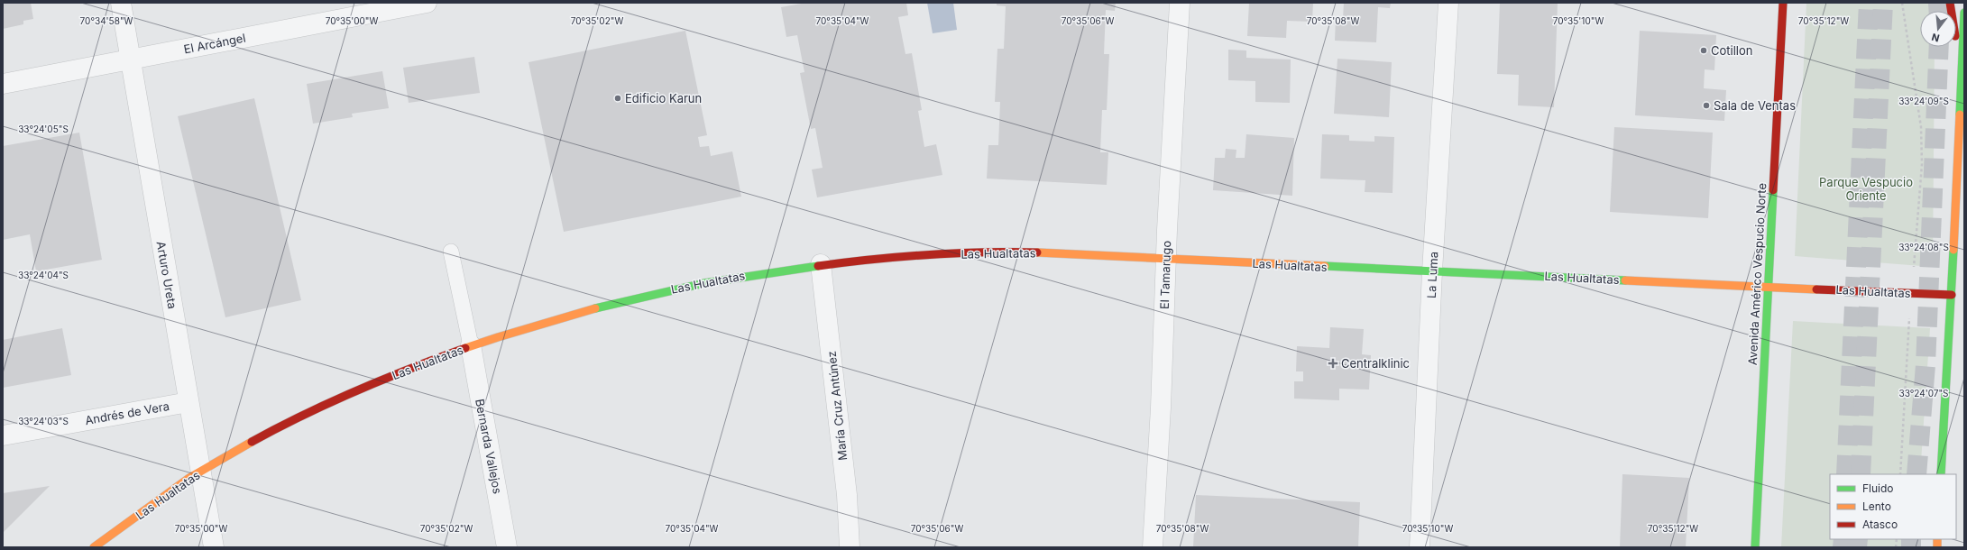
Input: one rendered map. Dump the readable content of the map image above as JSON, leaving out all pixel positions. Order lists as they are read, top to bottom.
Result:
{
  "streets": {
    "street": [
      "El Arcángel",
      "Las Hualtatas",
      "Avenida Américo Vespucio Norte",
      "Arturo Ureta",
      "El Tamarugo",
      "La Luma",
      "María Cruz Antúnez",
      "Andrés de Vera",
      "Bernarda Vallejos"
    ]
  },
  "crossings": [
    ["El Arcángel", "Arturo Ureta"],
    ["Las Hualtatas", "Avenida Américo Vespucio Norte"],
    ["Las Hualtatas", "Arturo Ureta"],
    ["Las Hualtatas", "El Tamarugo"],
    ["Las Hualtatas", "La Luma"],
    ["Las Hualtatas", "María Cruz Antúnez"],
    ["Las Hualtatas", "Bernarda Vallejos"],
    ["Arturo Ureta", "Andrés de Vera"]
  ],
  "parks": ["Parque Vespucio Oriente"],
  "places": {
    "other": ["Cotillon", "Edificio Karun", "Sala de Ventas"],
    "health": ["Centralklinic"]
  },
  "legend": ["Fluido", "Lento", "Atasco"],
  "north": "bottom",
  "coordinates": [
    "70°34'58\"W",
    "70°35'00\"W",
    "70°35'02\"W",
    "70°35'04\"W",
    "70°35'06\"W",
    "70°35'08\"W",
    "70°35'10\"W",
    "70°35'12\"W",
    "33°24'09\"S",
    "33°24'05\"S",
    "33°24'08\"S",
    "33°24'04\"S",
    "33°24'07\"S",
    "33°24'03\"S"
  ]
}
